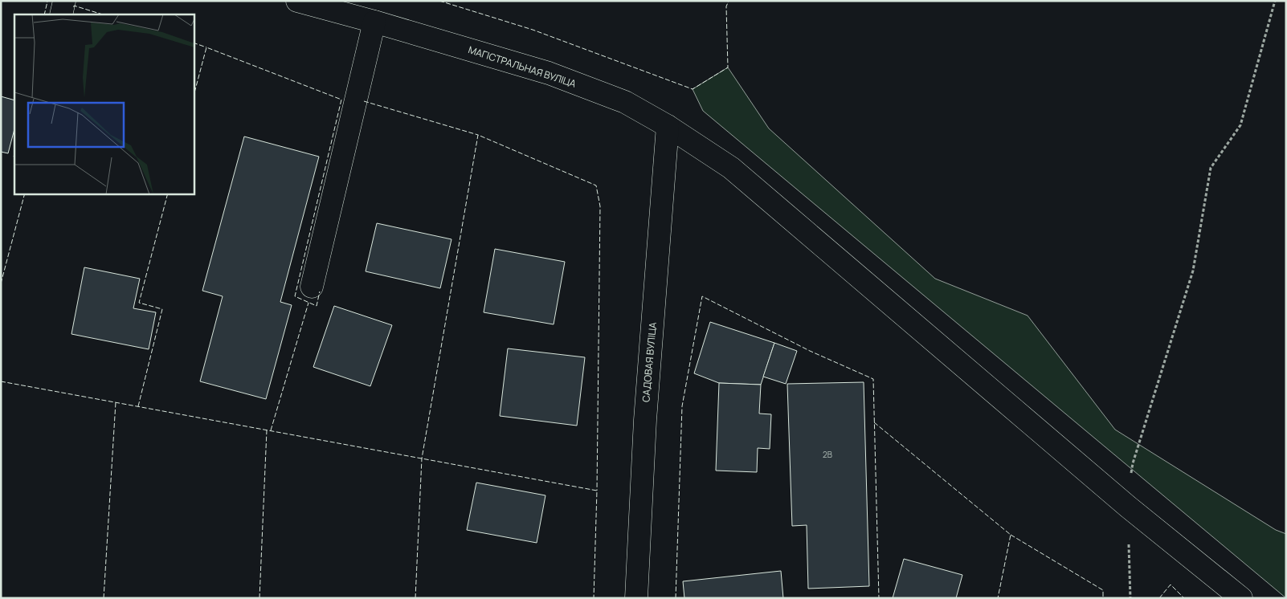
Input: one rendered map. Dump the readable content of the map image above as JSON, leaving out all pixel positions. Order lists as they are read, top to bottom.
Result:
{
  "streets": {
    "street": ["МАГІСТРАЛЬНАЯ ВУЛІЦА", "САДОВАЯ ВУЛІЦА"]
  },
  "crossings": [
    ["МАГІСТРАЛЬНАЯ ВУЛІЦА", "САДОВАЯ ВУЛІЦА"]
  ],
  "house_numbers": ["2В"]
}
